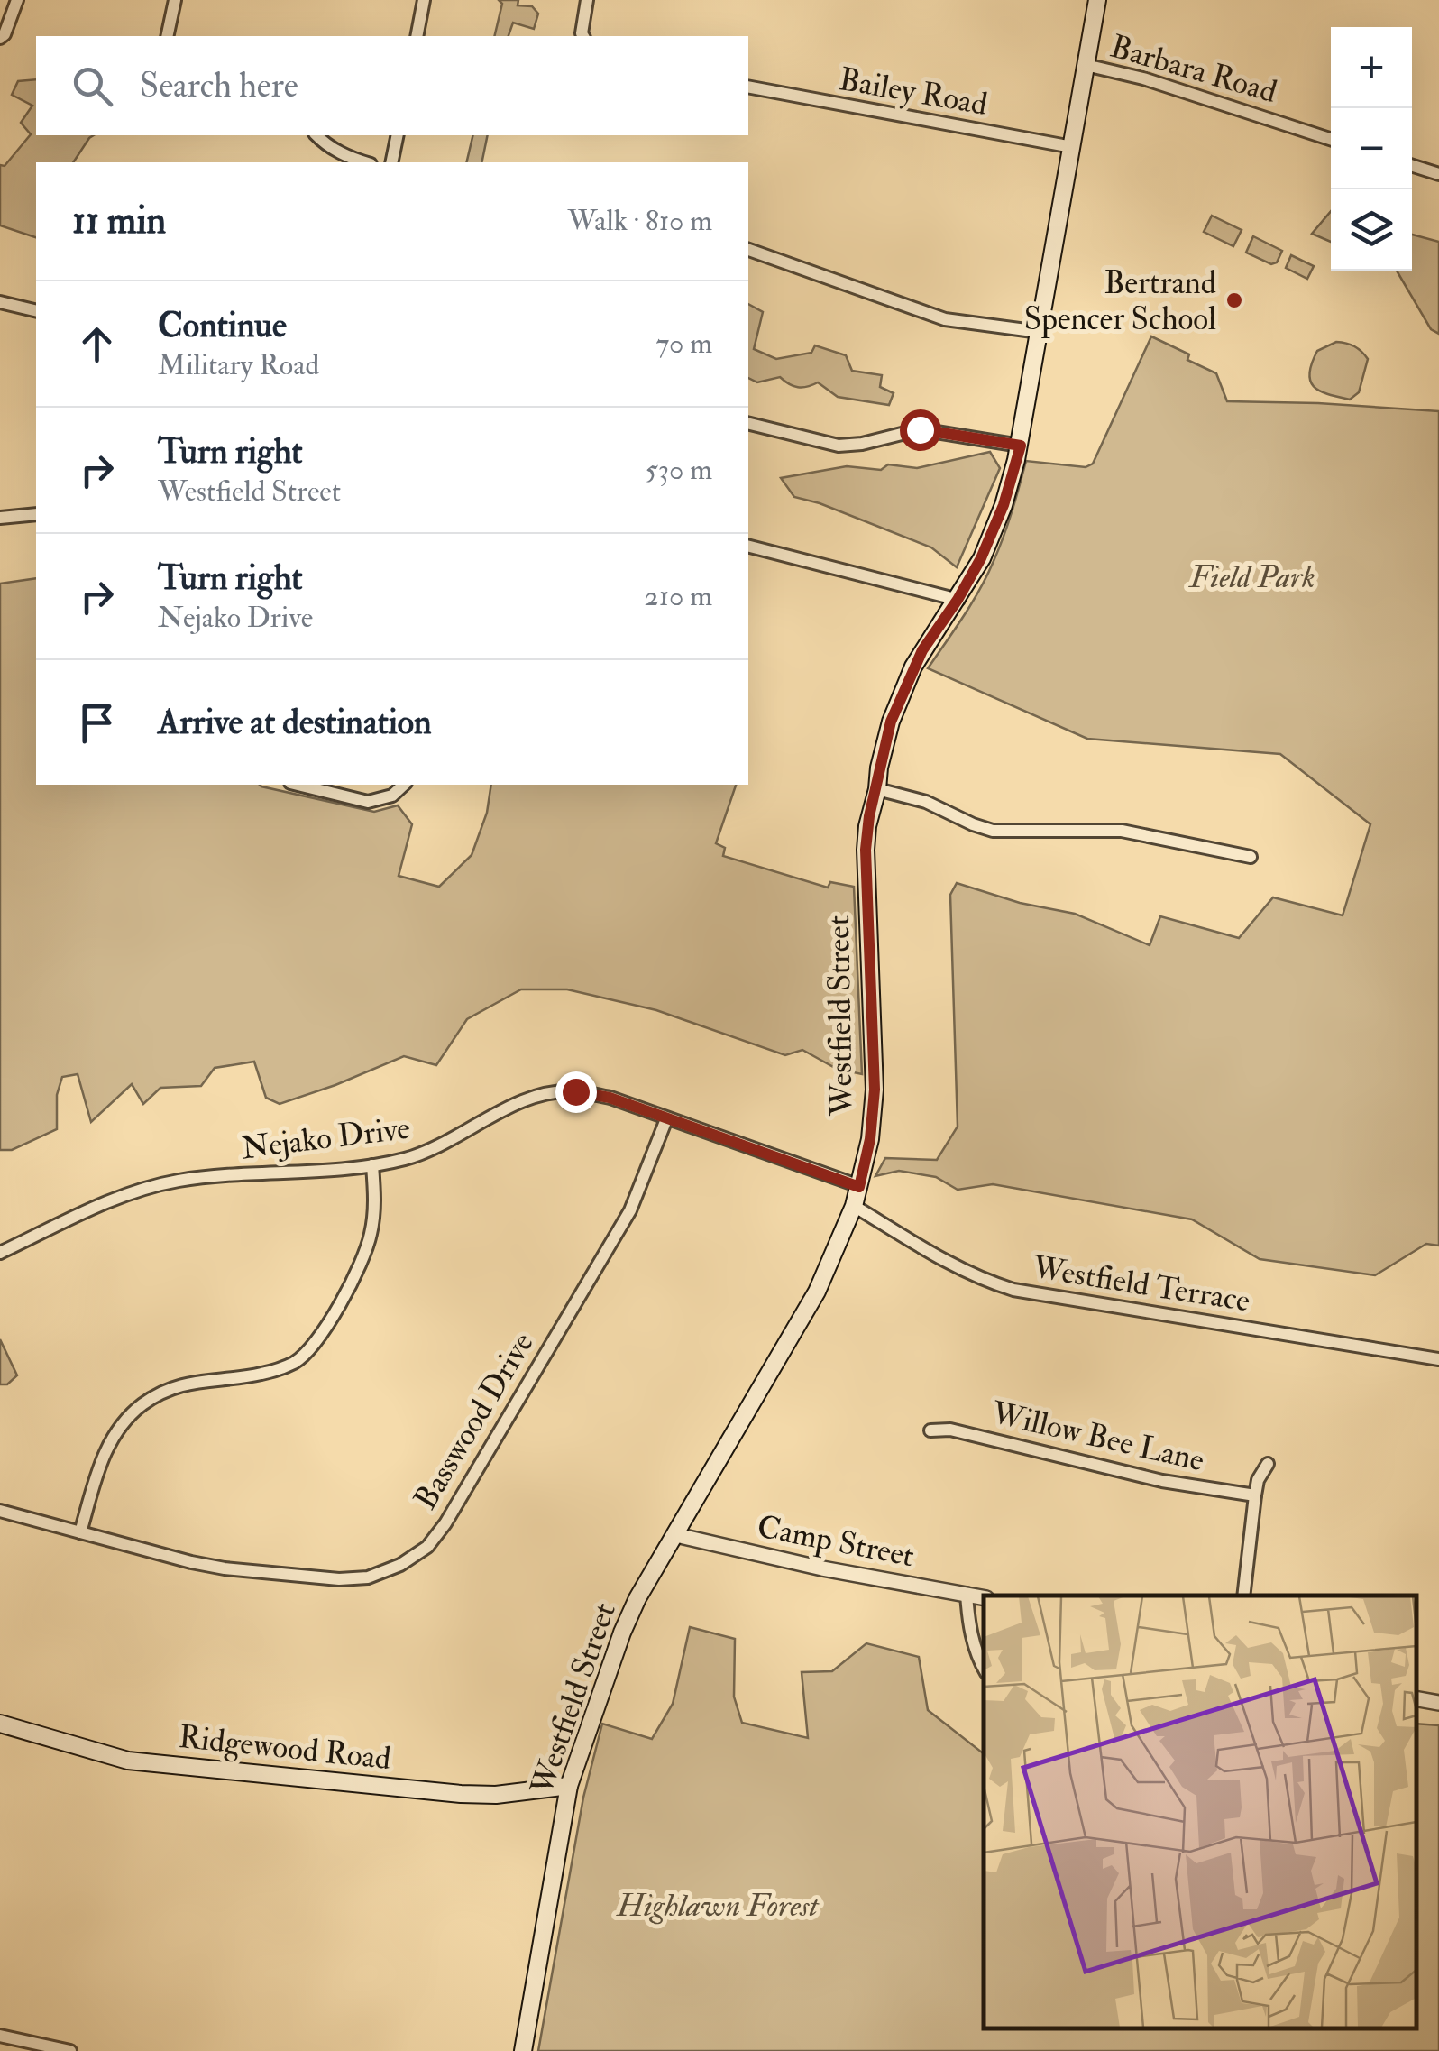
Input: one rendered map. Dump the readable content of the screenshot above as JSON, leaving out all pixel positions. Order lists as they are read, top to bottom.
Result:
{
  "streets": {
    "main road": ["Westfield Street", "Ridgewood Road"],
    "street": [
      "Barbara Road",
      "Bailey Road",
      "Nejako Drive",
      "Westfield Terrace",
      "Basswood Drive",
      "Willow Bee Lane",
      "Camp Street"
    ]
  },
  "crossings": [
    ["Barbara Road", "Westfield Street"],
    ["Bailey Road", "Westfield Street"],
    ["Westfield Street", "Nejako Drive"],
    ["Westfield Street", "Westfield Terrace"],
    ["Westfield Street", "Camp Street"],
    ["Westfield Street", "Ridgewood Road"],
    ["Nejako Drive", "Basswood Drive"]
  ],
  "parks": ["Field Park", "Highlawn Forest"],
  "places": ["Bertrand Spencer School"],
  "page": {
    "map_buttons": ["+", "−"],
    "search": "Search here",
    "heading": ["11 min", "Walk · 810 m"],
    "list": [
      ["Continue", "Military Road", "70 m"],
      ["Turn right", "Westfield Street", "530 m"],
      ["Turn right", "Nejako Drive", "210 m"],
      "Arrive at destination"
    ]
  }
}
